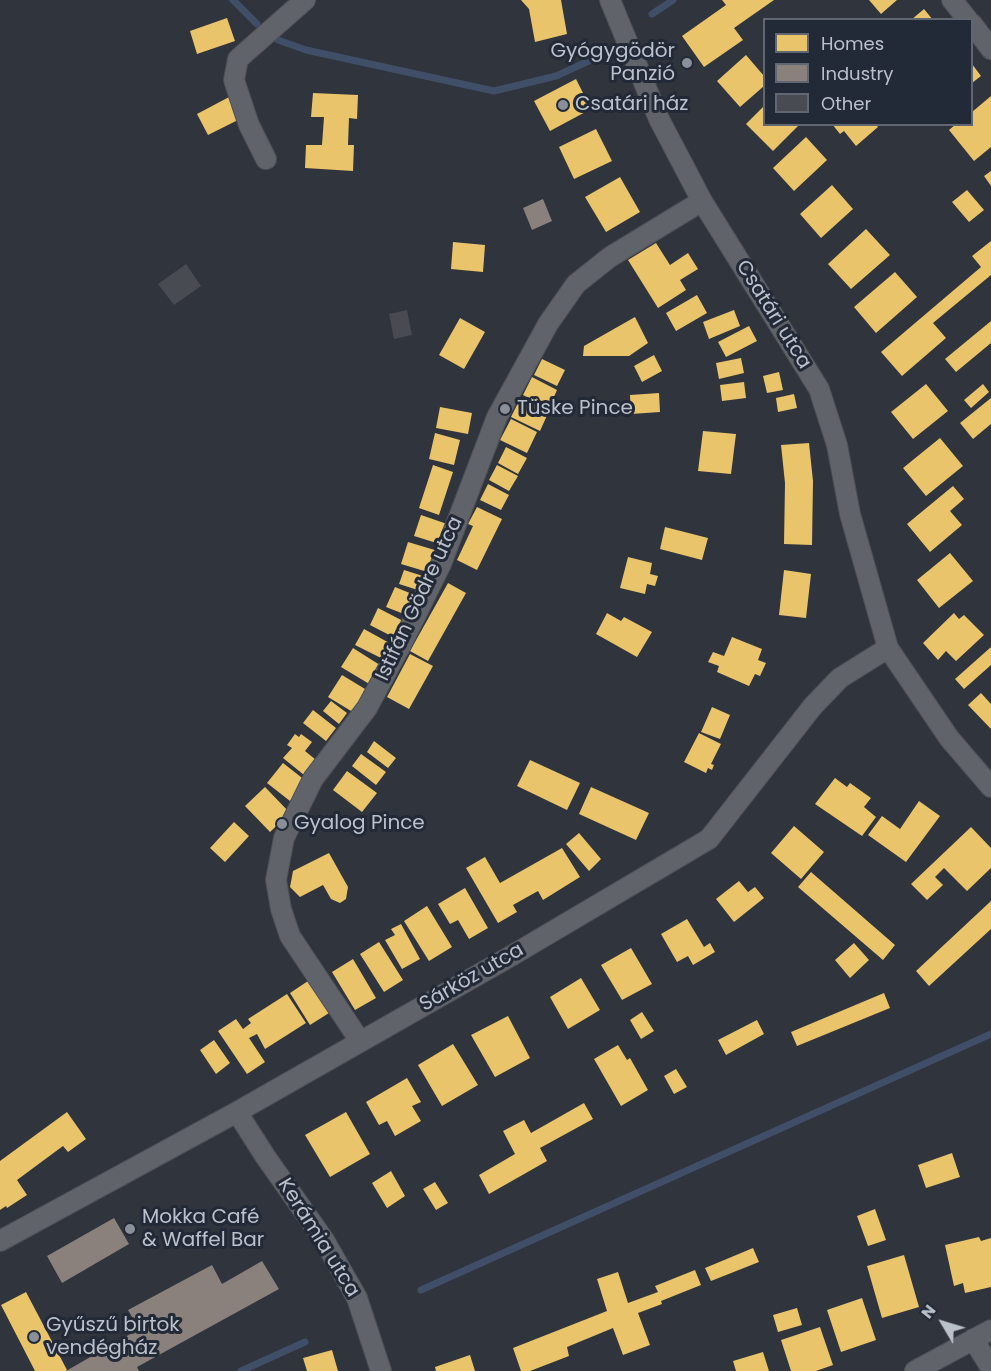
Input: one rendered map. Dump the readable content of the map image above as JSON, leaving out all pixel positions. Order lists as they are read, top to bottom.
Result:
{
  "streets": {
    "street": [
      "Csatári utca",
      "Istifán Gödre utca",
      "Sárköz utca",
      "Kerámia utca"
    ]
  },
  "crossings": [
    ["Csatári utca", "Istifán Gödre utca"],
    ["Csatári utca", "Sárköz utca"],
    ["Istifán Gödre utca", "Sárköz utca"],
    ["Sárköz utca", "Kerámia utca"]
  ],
  "places": [
    "Gyógygödör Panzió",
    "Csatári ház",
    "Tüske Pince",
    "Gyalog Pince",
    "Mokka Café & Waffel Bar",
    "Gyűszű birtok vendégház"
  ],
  "legend": ["Homes", "Industry", "Other"],
  "north": "top left"
}
